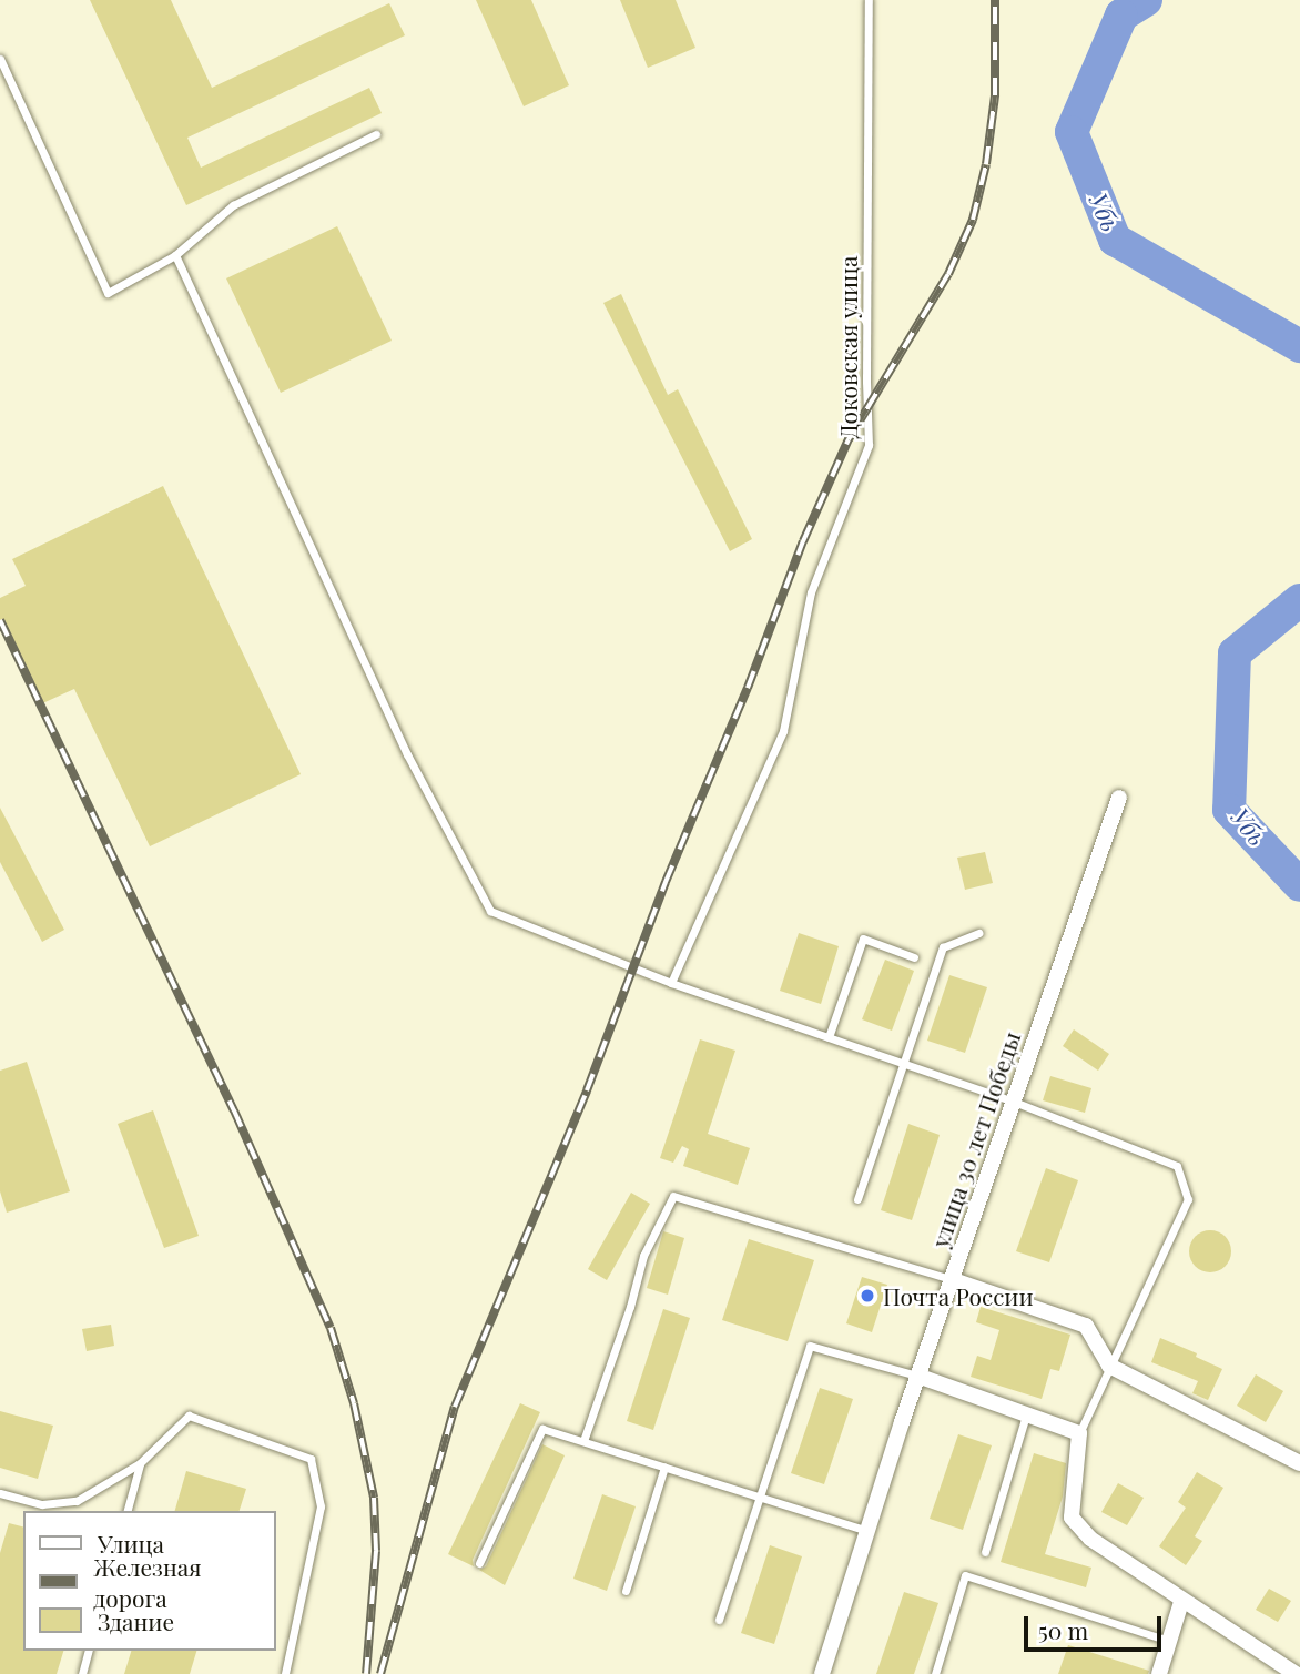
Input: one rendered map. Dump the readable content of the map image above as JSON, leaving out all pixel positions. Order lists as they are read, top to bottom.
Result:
{
  "streets": {
    "street": ["улица 30 лет Победы"],
    "lane": ["Доковская улица"]
  },
  "water": ["Убь"],
  "places": ["Почта России"],
  "legend": ["Улица", "Железная дорога", "Здание"],
  "scale_bar": "50 m"
}
